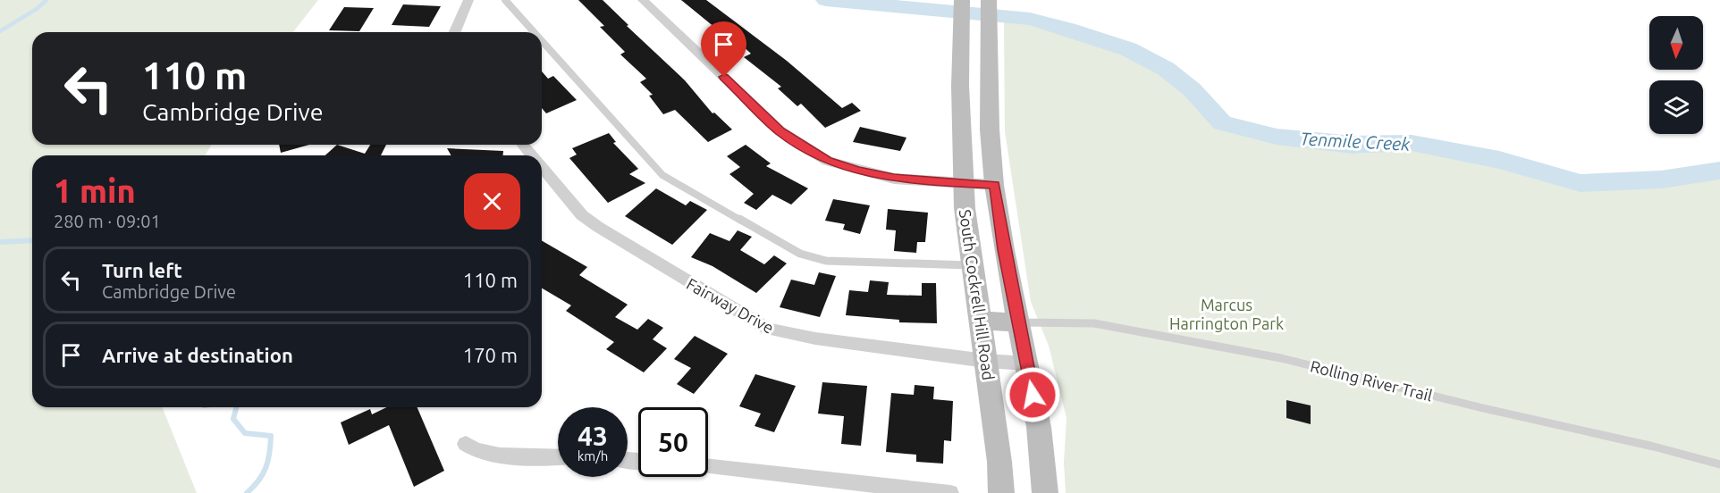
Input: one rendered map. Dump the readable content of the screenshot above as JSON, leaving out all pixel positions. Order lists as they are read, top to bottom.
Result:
{
  "streets": {
    "main road": ["South Cockrell Hill Road"],
    "street": ["Fairway Drive"],
    "lane": ["Rolling River Trail"]
  },
  "crossings": [
    ["South Cockrell Hill Road", "Fairway Drive"],
    ["South Cockrell Hill Road", "Rolling River Trail"]
  ],
  "water": ["Tenmile Creek"],
  "parks": ["Marcus Harrington Park"],
  "north": "bottom",
  "page": {
    "turn": ["110 m", "Cambridge Drive"],
    "heading": ["1 min", "280 m · 09:01"],
    "list": [
      {
        "name": "Turn left",
        "note": "Cambridge Drive",
        "value": "110 m"
      },
      {
        "name": "Arrive at destination",
        "value": "170 m"
      }
    ],
    "speed": "43 km/h",
    "limit": "50"
  }
}
